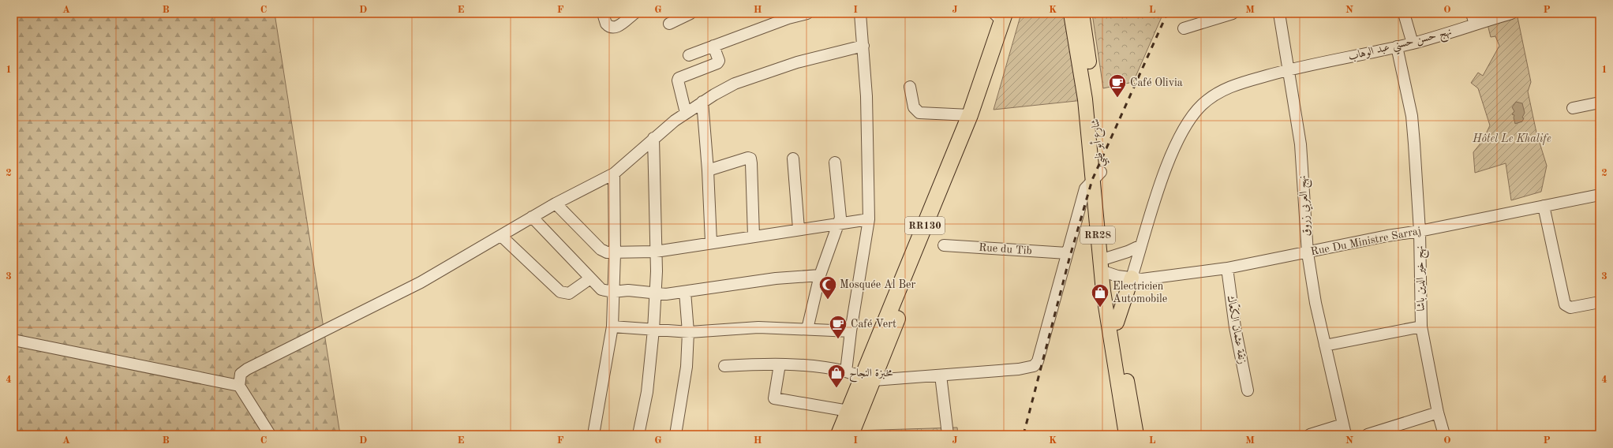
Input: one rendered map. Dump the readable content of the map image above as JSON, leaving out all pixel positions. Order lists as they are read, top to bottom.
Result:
{
  "streets": {
    "highway": ["RR130"],
    "main road": ["شارع أبو ظبي", "RR28"],
    "street": [
      "نهج حسن حسني عبد الوهاب",
      "نهج العربي زروق",
      "Rue Du Ministre Sarraj",
      "Rue du Tib",
      "نهج خير الدين باشا",
      "زنقة عثمان الكعّاك"
    ]
  },
  "crossings": [
    ["نهج حسن حسني عبد الوهاب", "نهج العربي زروق"],
    ["نهج حسن حسني عبد الوهاب", "Rue Du Ministre Sarraj"],
    ["نهج حسن حسني عبد الوهاب", "نهج خير الدين باشا"],
    ["شارع أبو ظبي", "Rue Du Ministre Sarraj"],
    ["نهج العربي زروق", "Rue Du Ministre Sarraj"],
    ["Rue Du Ministre Sarraj", "نهج خير الدين باشا"],
    ["Rue Du Ministre Sarraj", "زنقة عثمان الكعّاك"]
  ],
  "parks": ["Hôtel Le Khalife"],
  "places": {
    "cafe": ["Café Olivia", "Café Vert"],
    "mosque": ["Mosquée Al Ber"],
    "shop": ["Electricien Automobile", "مخبزة النجاح"]
  },
  "grid": {
    "columns": [
      "A",
      "B",
      "C",
      "D",
      "E",
      "F",
      "G",
      "H",
      "I",
      "J",
      "K",
      "L",
      "M",
      "N",
      "O",
      "P"
    ],
    "rows": [
      "1",
      "2",
      "3",
      "4"
    ]
  }
}
